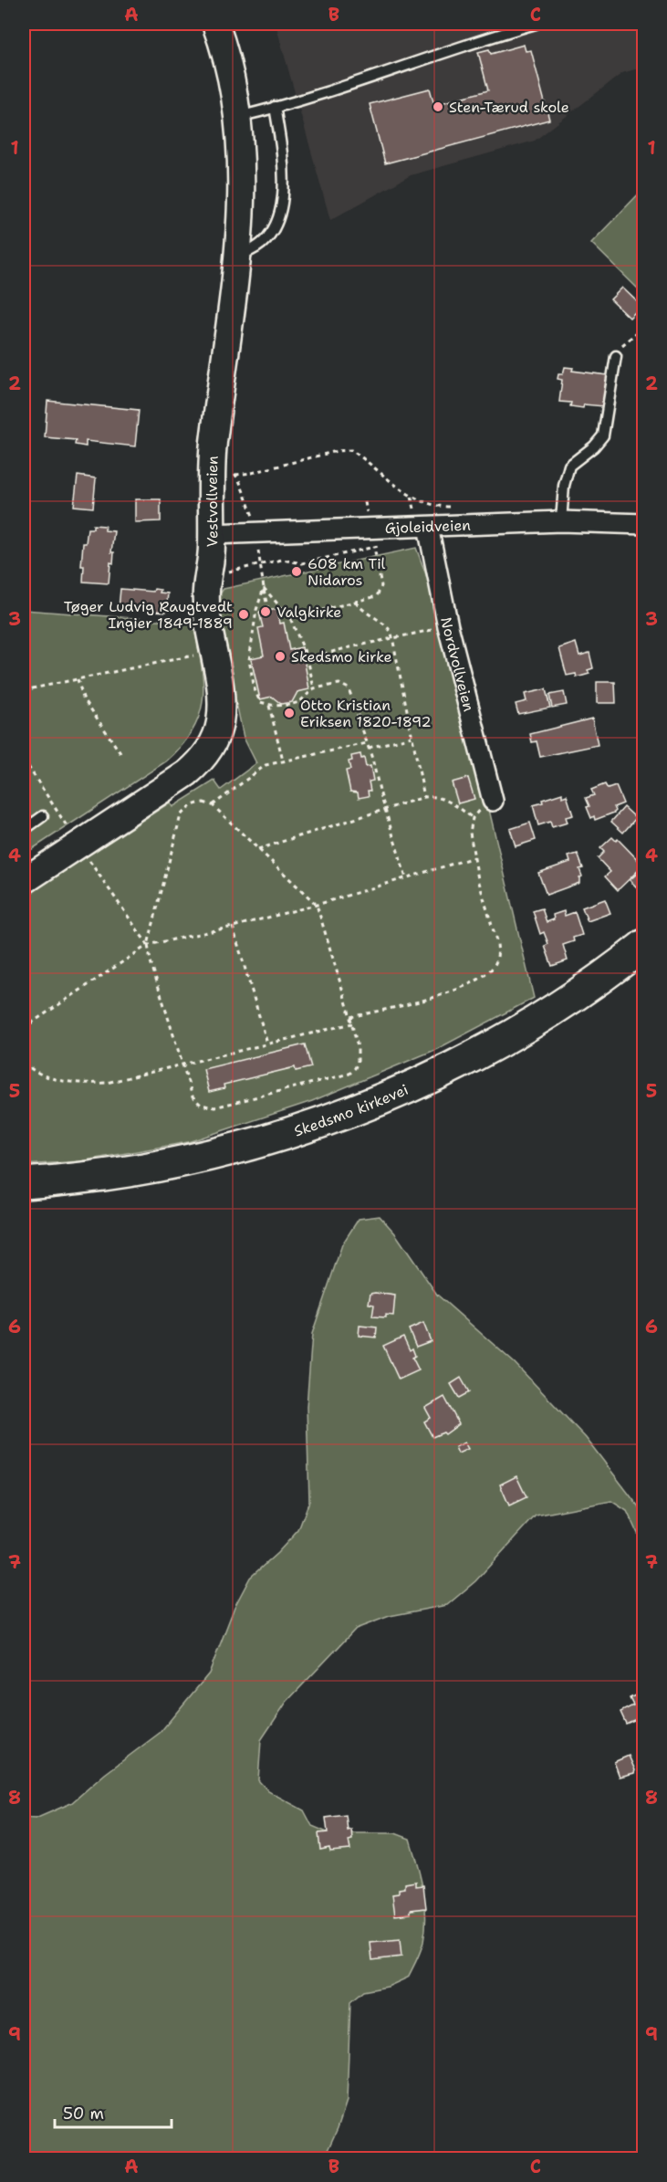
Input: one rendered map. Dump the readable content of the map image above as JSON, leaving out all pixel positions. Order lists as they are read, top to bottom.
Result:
{
  "streets": {
    "highway": ["Skedsmo kirkevei"],
    "street": ["Vestvollveien", "Gjoleidveien", "Nordvollveien"]
  },
  "crossings": [
    ["Vestvollveien", "Gjoleidveien"],
    ["Gjoleidveien", "Nordvollveien"]
  ],
  "places": [
    "Sten-Tærud skole",
    "608 km Til Nidaros",
    "Valgkirke",
    "Tøger Ludvig Raugtvedt Ingier 1849-1889",
    "Skedsmo kirke",
    "Otto Kristian Eriksen 1820-1892"
  ],
  "scale_bar": "50 m",
  "grid": {
    "columns": ["A", "B", "C"],
    "rows": [
      "1",
      "2",
      "3",
      "4",
      "5",
      "6",
      "7",
      "8",
      "9"
    ]
  }
}
